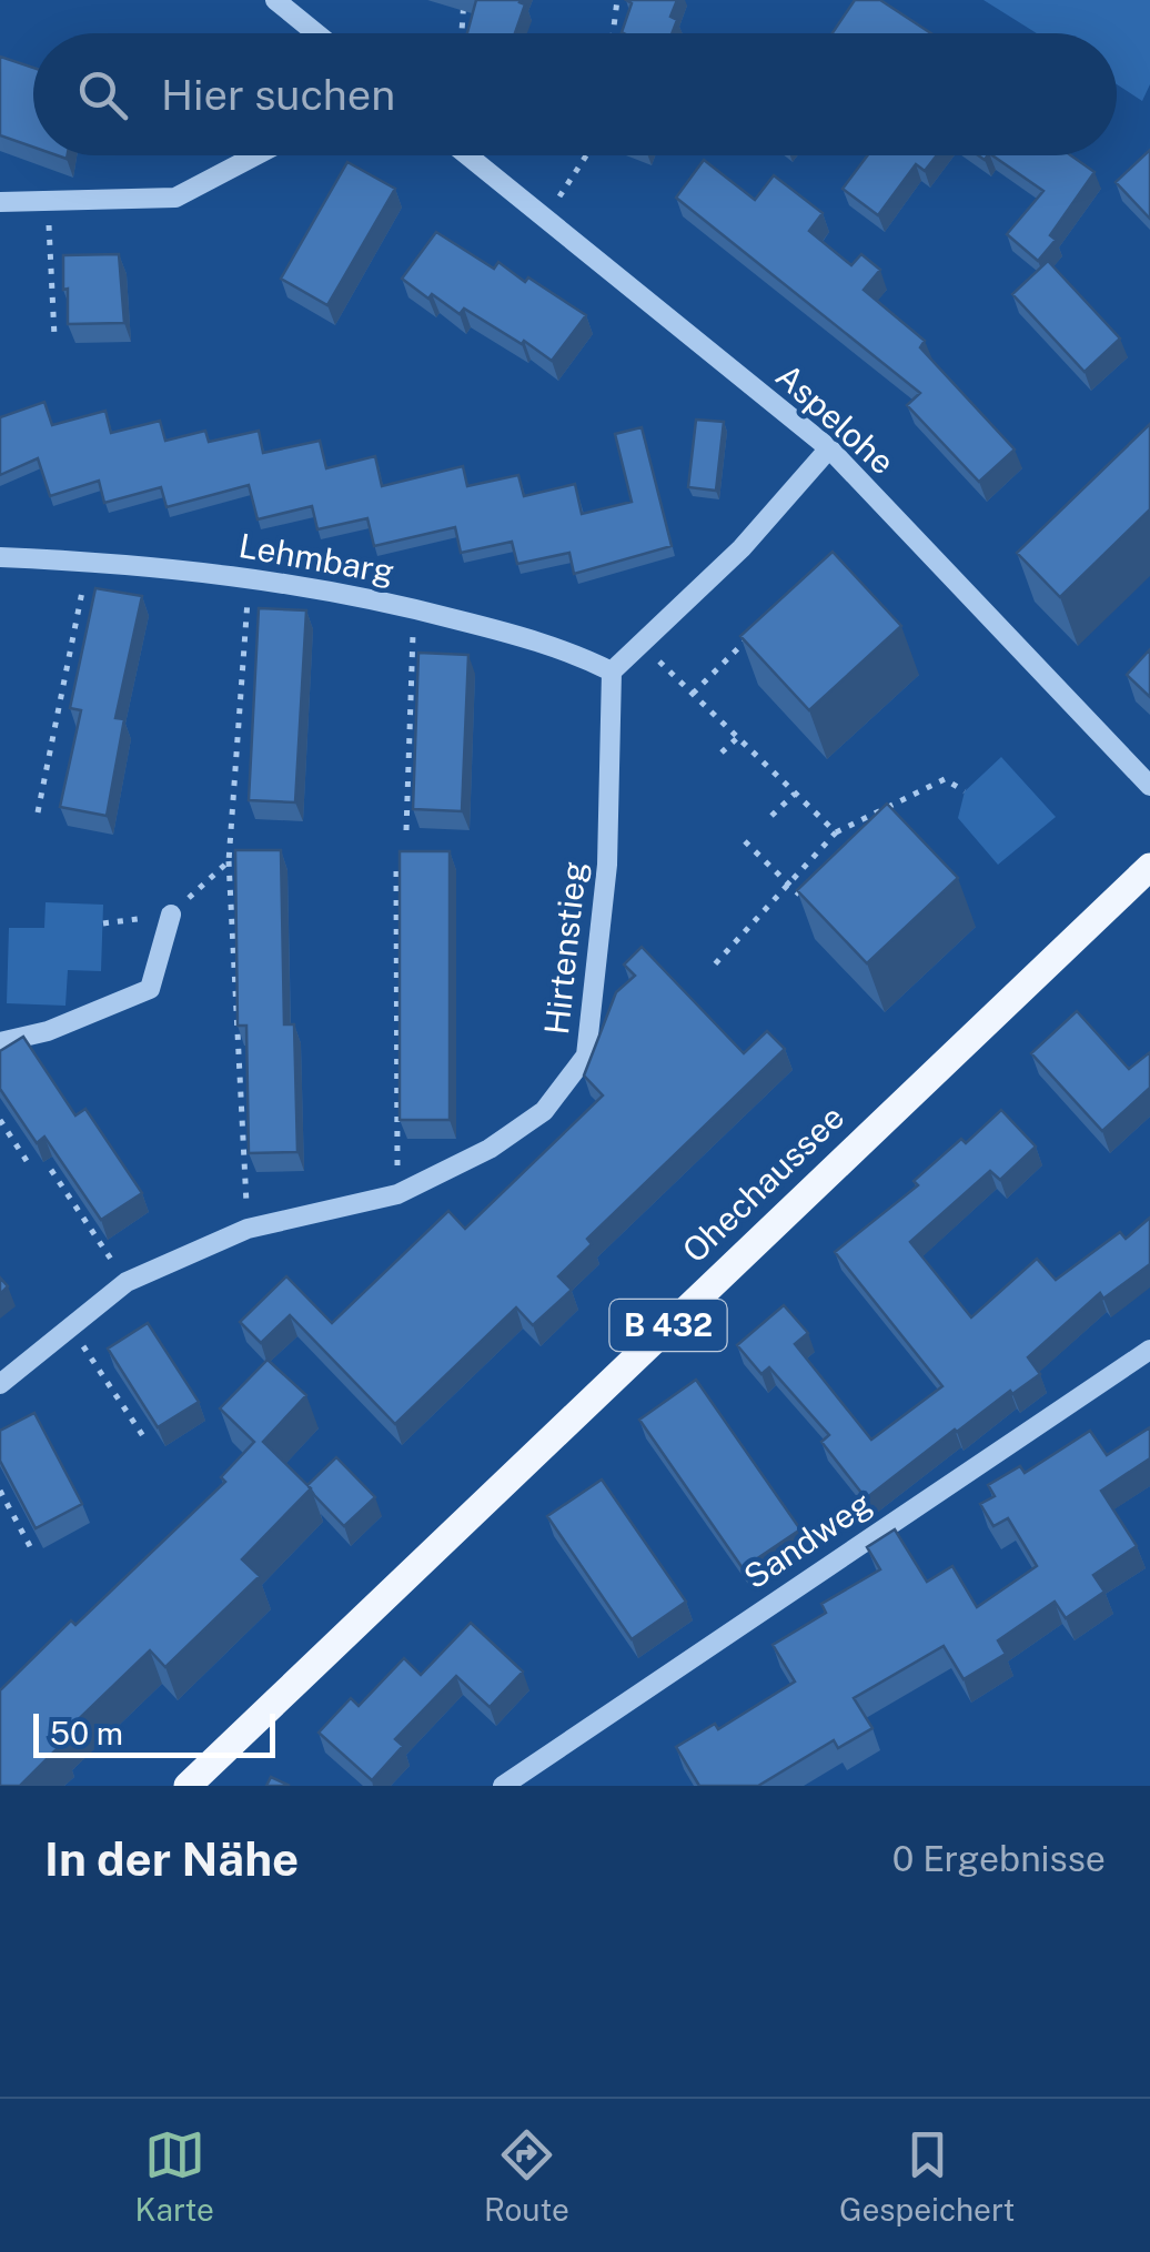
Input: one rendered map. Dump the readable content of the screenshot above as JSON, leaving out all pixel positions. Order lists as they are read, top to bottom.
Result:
{
  "streets": {
    "main road": ["Ohechaussee", "B 432"],
    "street": [
      "Aspelohe",
      "Lehmbarg",
      "Hirtenstieg",
      "Sandweg"
    ]
  },
  "crossings": [
    ["Lehmbarg", "Hirtenstieg"]
  ],
  "scale_bar": "50 m",
  "page": {
    "search": "Hier suchen",
    "scale": "50 m",
    "heading": ["In der Nähe", "0 Ergebnisse"],
    "nav": ["Karte", "Route", "Gespeichert"]
  }
}
